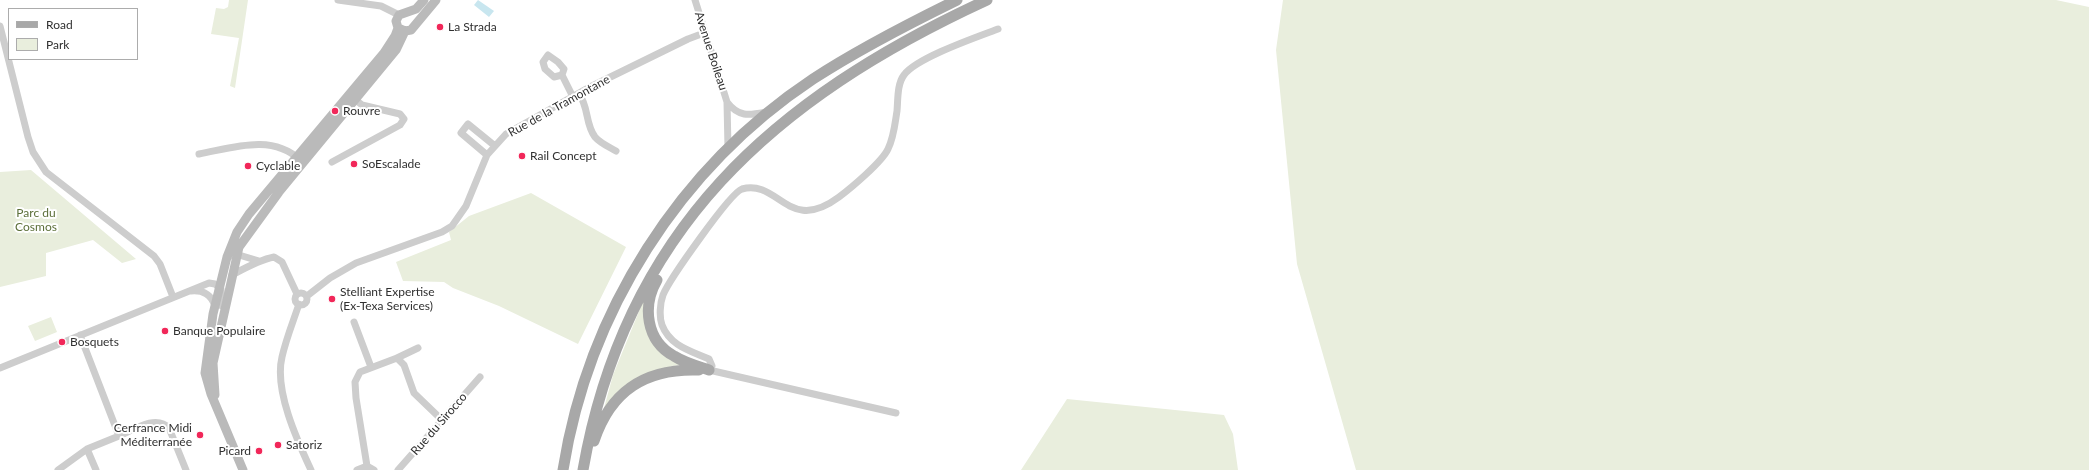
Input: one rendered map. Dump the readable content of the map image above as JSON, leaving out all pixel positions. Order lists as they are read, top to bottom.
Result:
{
  "streets": {
    "street": ["Avenue Boileau", "Rue de la Tramontane", "Rue du Sirocco"]
  },
  "crossings": [
    ["Avenue Boileau", "Rue de la Tramontane"]
  ],
  "parks": ["Parc du Cosmos"],
  "places": [
    "La Strada",
    "Rouvre",
    "Rail Concept",
    "SoEscalade",
    "Cyclable",
    "Stelliant Expertise (Ex-Texa Services)",
    "Banque Populaire",
    "Bosquets",
    "Cerfrance Midi Méditerranée",
    "Satoriz",
    "Picard"
  ],
  "legend": ["Road", "Park"]
}
